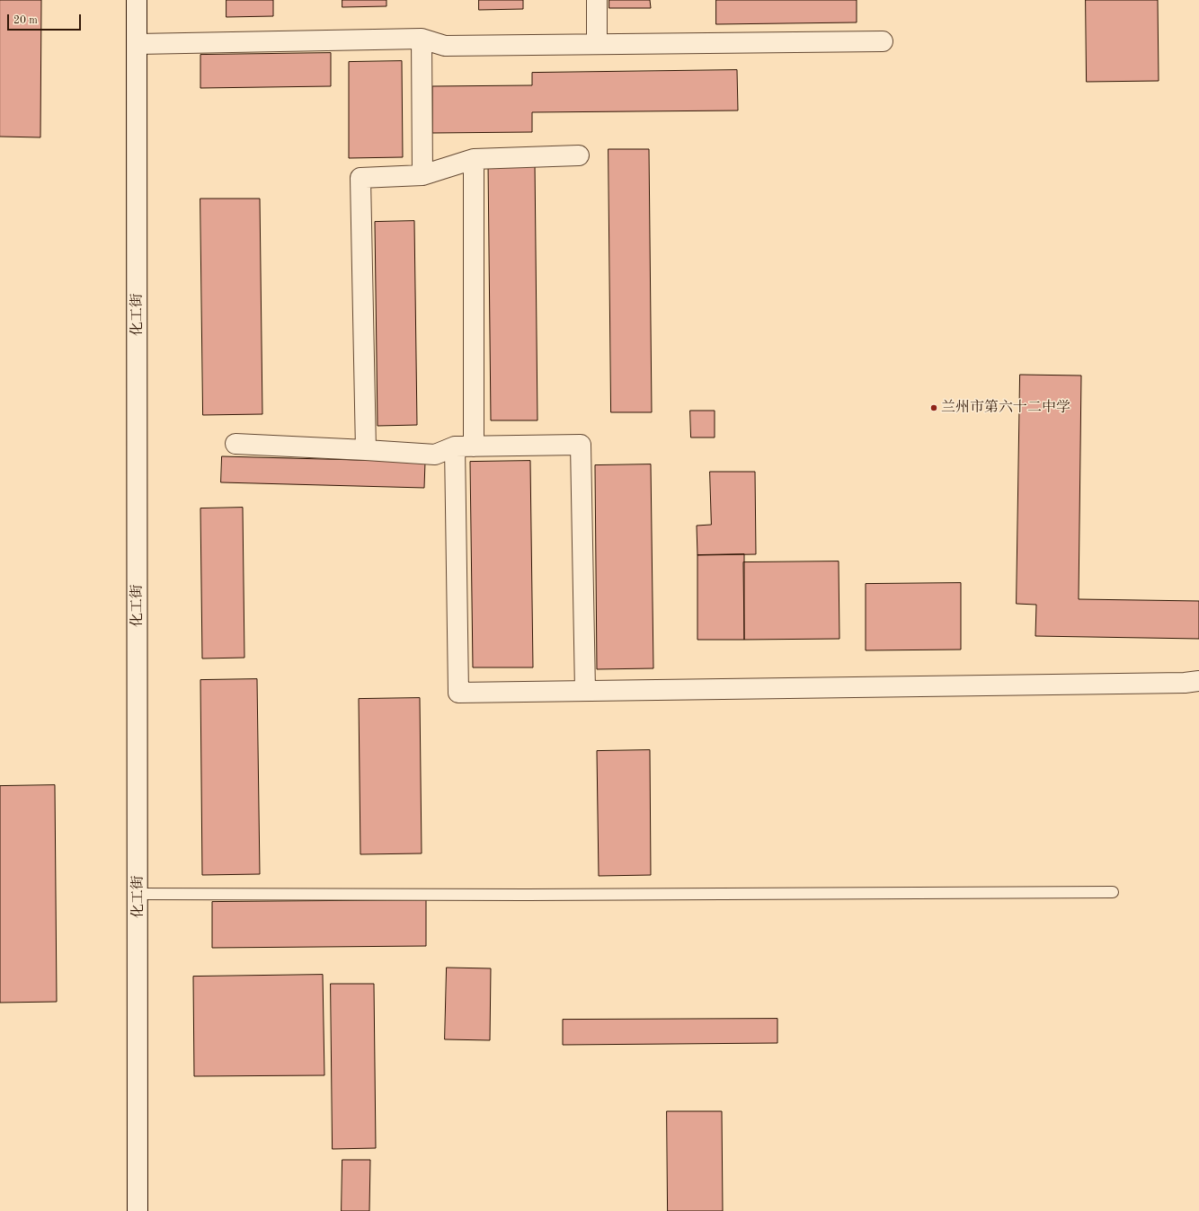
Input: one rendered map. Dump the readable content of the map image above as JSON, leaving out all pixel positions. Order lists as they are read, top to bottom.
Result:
{
  "streets": {
    "street": ["化工街"]
  },
  "places": ["兰州市第六十二中学"],
  "scale_bar": "20 m"
}
